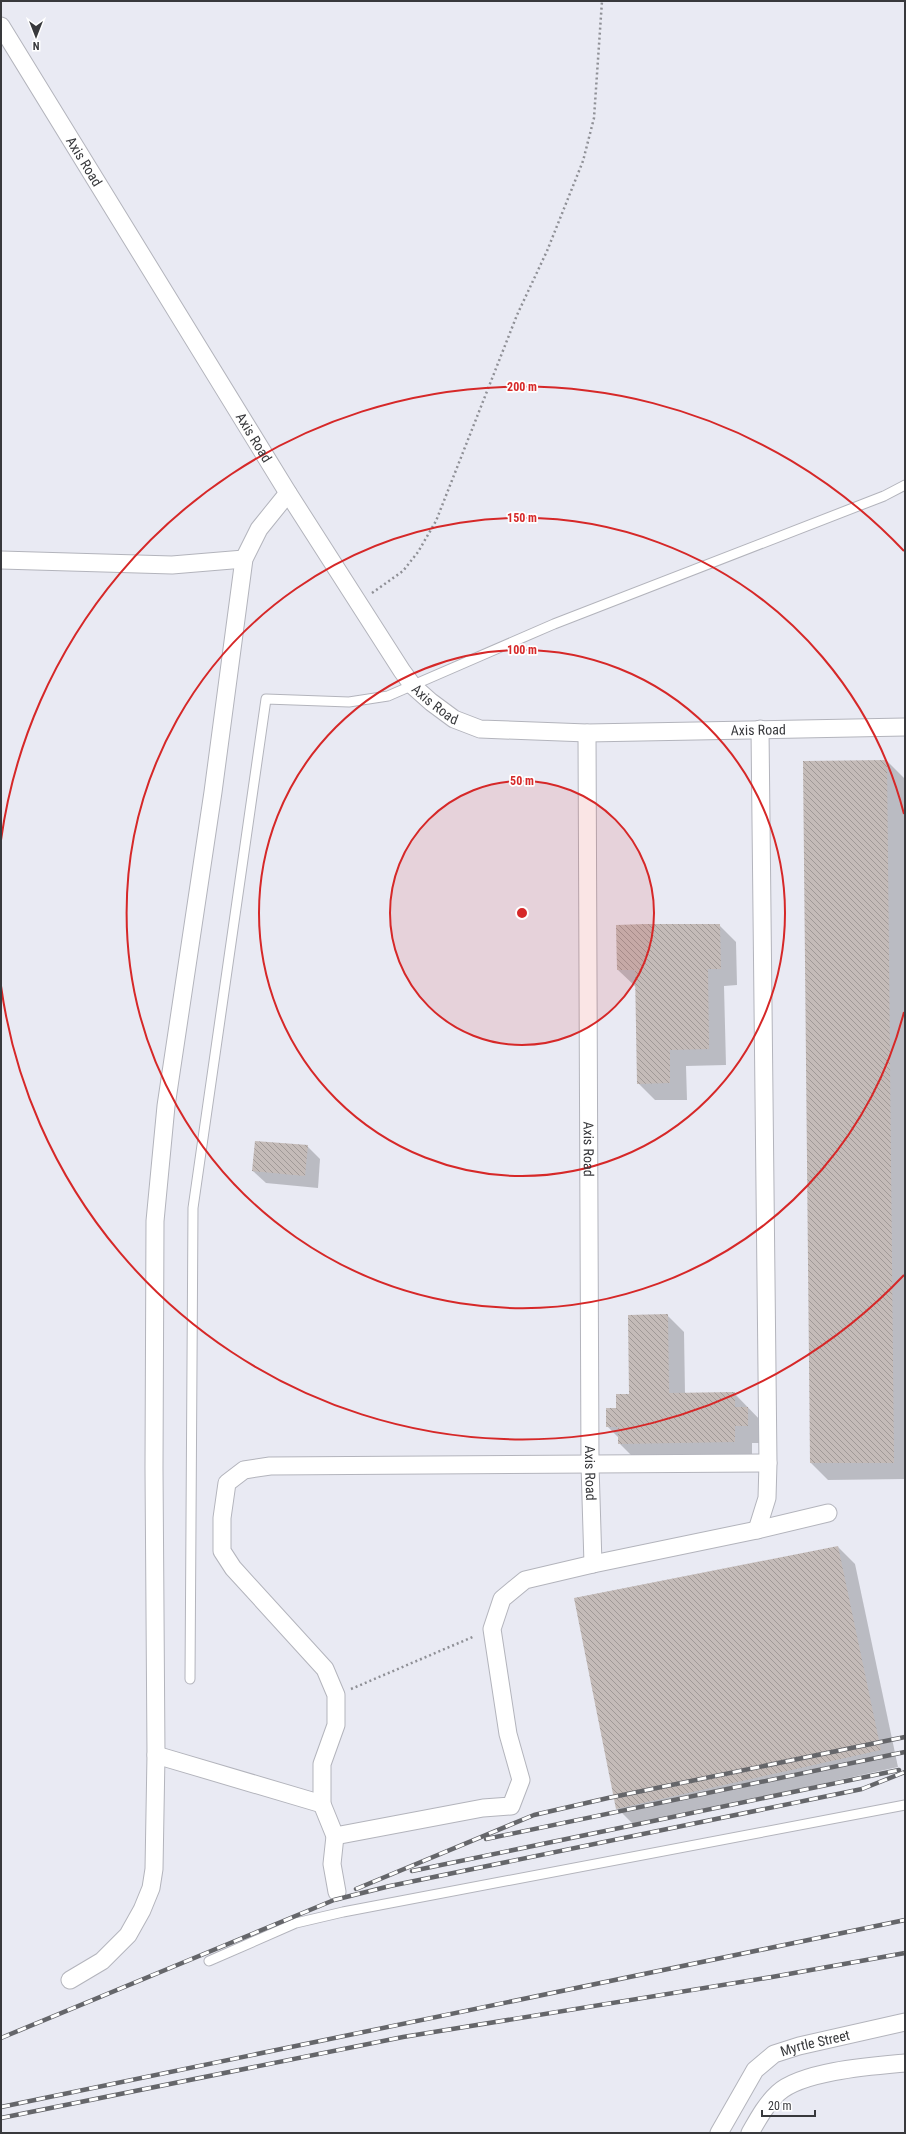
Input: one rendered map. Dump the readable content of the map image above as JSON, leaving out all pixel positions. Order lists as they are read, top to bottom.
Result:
{
  "streets": {
    "street": ["Axis Road", "Myrtle Street"]
  },
  "scale_bar": "20 m",
  "north": "bottom",
  "rings": [
    "200 m",
    "150 m",
    "100 m",
    "50 m"
  ]
}
